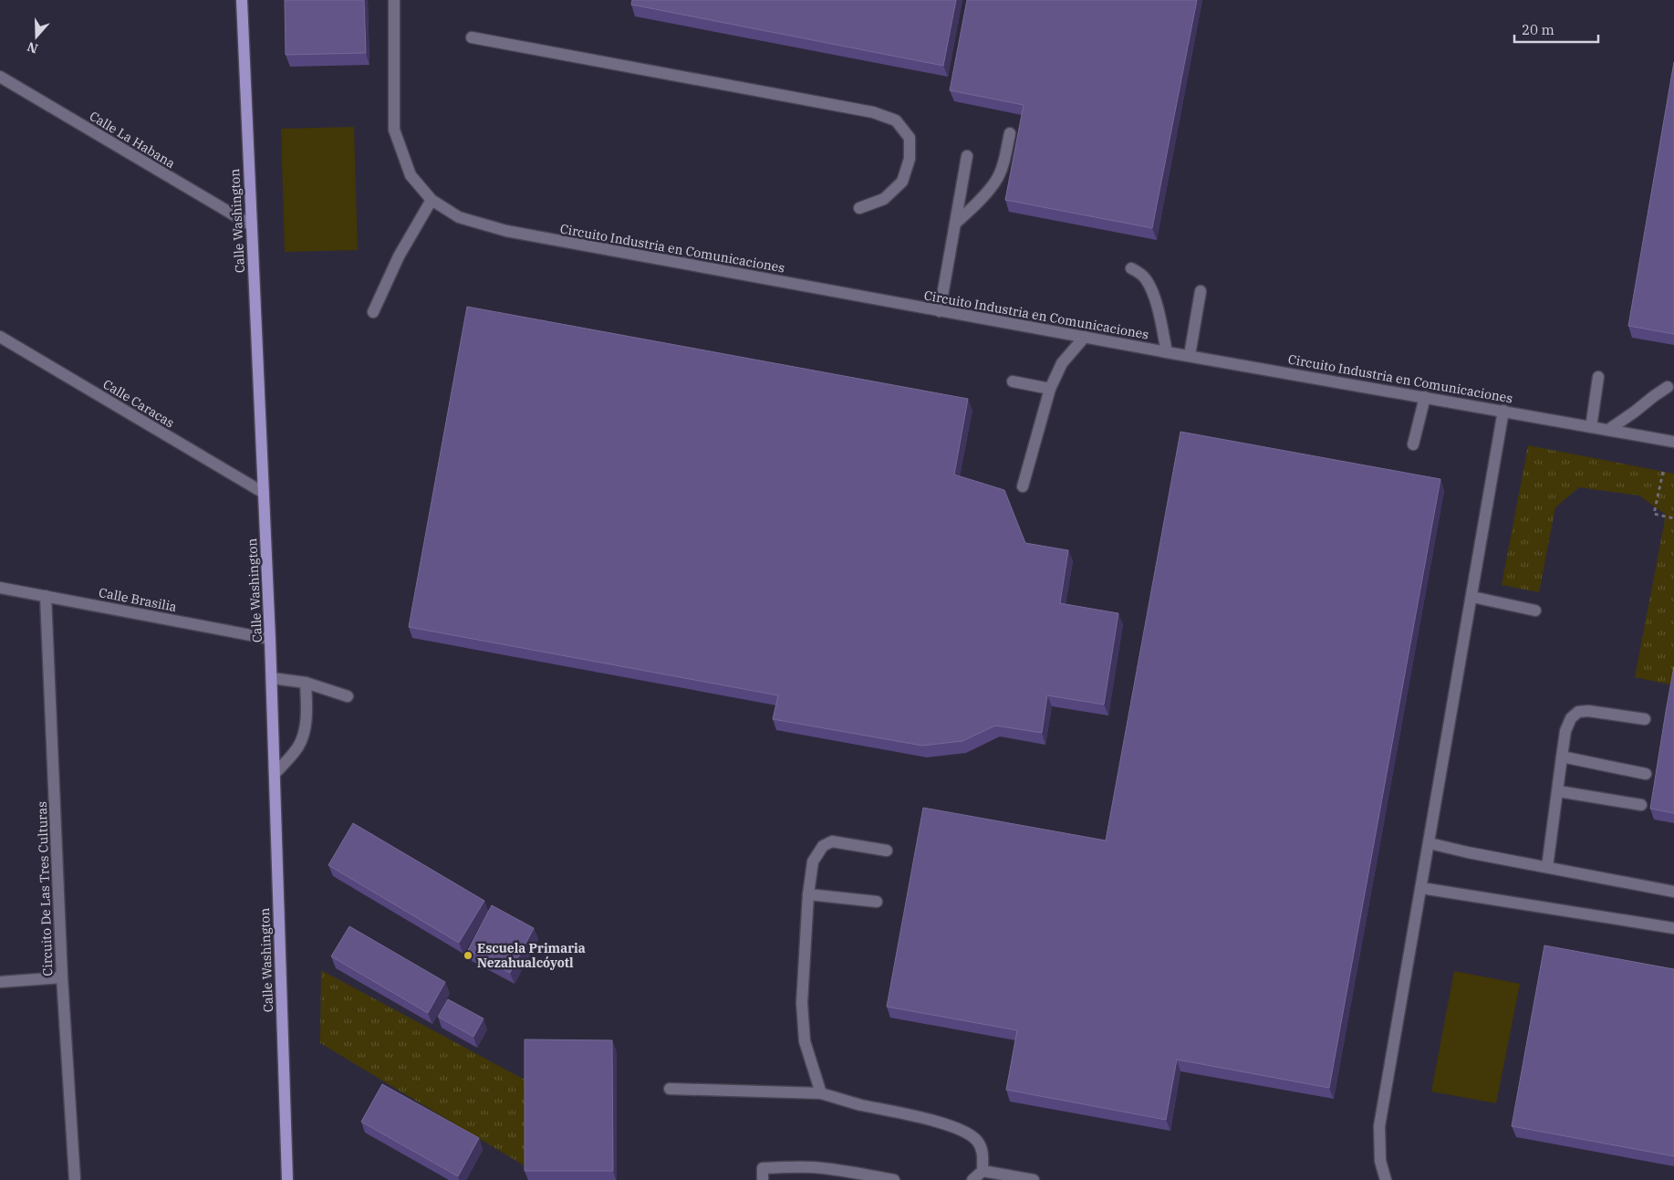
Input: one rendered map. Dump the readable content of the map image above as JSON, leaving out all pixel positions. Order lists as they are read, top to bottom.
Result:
{
  "streets": {
    "main road": ["Calle Washington"],
    "street": [
      "Calle La Habana",
      "Circuito Industria en Comunicaciones",
      "Calle Caracas",
      "Calle Brasilia",
      "Circuito De Las Tres Culturas"
    ]
  },
  "crossings": [
    ["Calle La Habana", "Calle Washington"],
    ["Calle Washington", "Calle Caracas"],
    ["Calle Washington", "Calle Brasilia"],
    ["Calle Brasilia", "Circuito De Las Tres Culturas"]
  ],
  "places": ["Escuela Primaria Nezahualcóyotl"],
  "scale_bar": "20 m",
  "north": "bottom"
}
